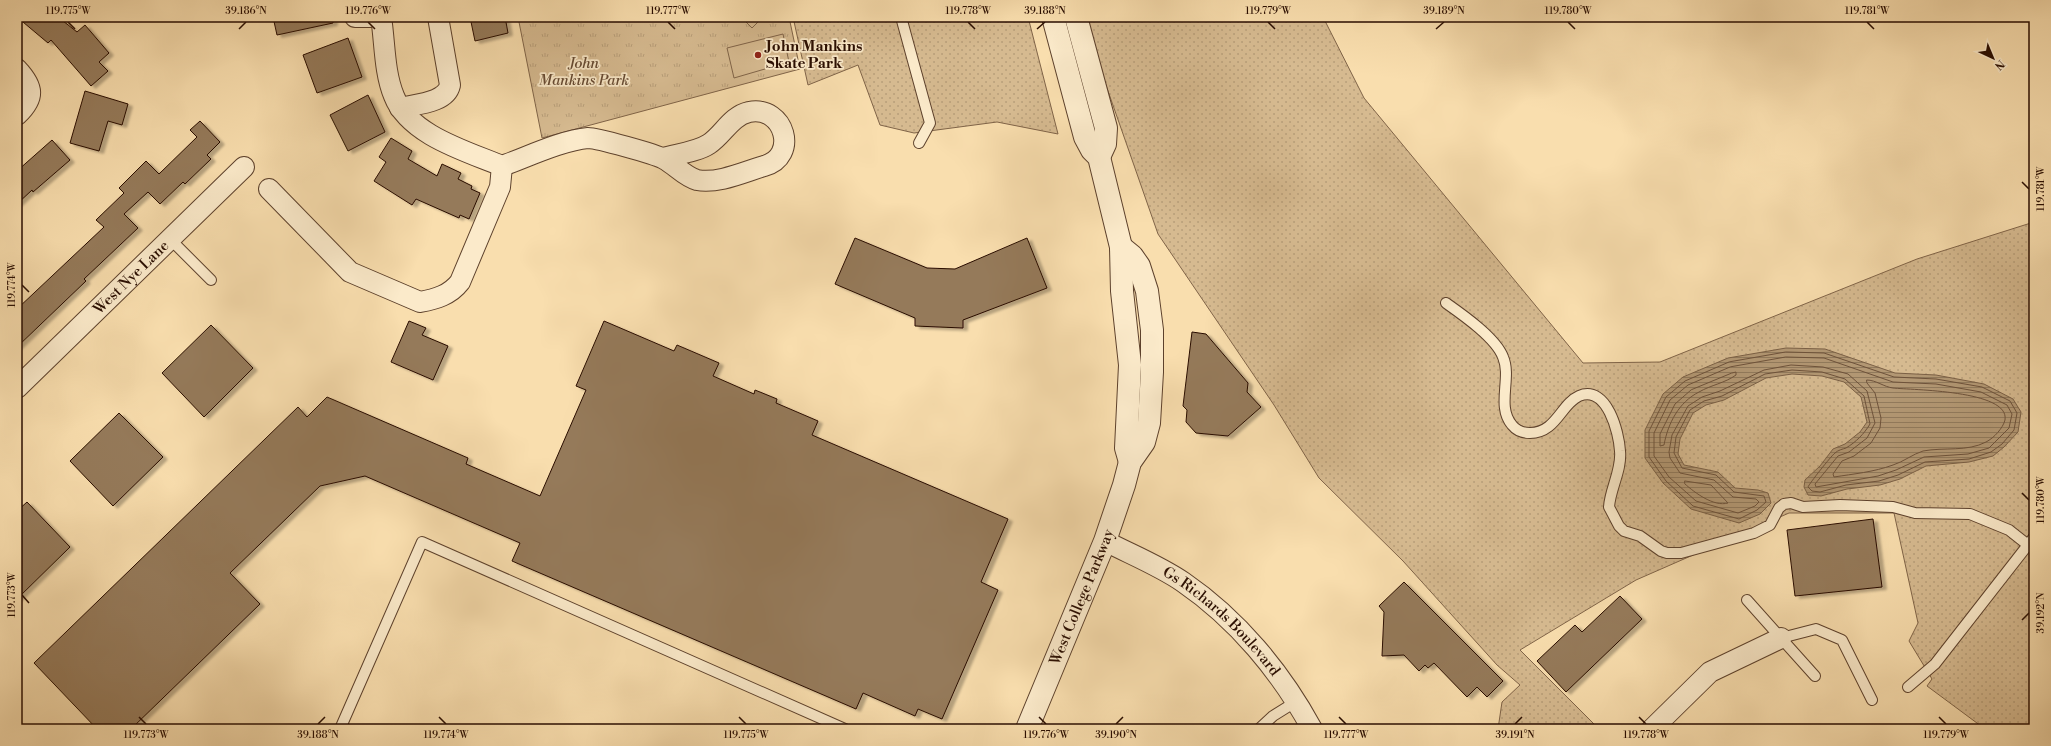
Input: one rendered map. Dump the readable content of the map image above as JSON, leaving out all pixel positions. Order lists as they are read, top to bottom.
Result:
{
  "streets": {
    "street": ["West Nye Lane", "West College Parkway", "Gs Richards Boulevard"]
  },
  "crossings": [
    ["West College Parkway", "Gs Richards Boulevard"]
  ],
  "parks": ["John Mankins Park"],
  "places": ["John Mankins Skate Park"],
  "north": "bottom right",
  "coordinates": [
    "119.775°W",
    "39.186°N",
    "119.776°W",
    "119.777°W",
    "119.778°W",
    "39.188°N",
    "119.779°W",
    "39.189°N",
    "119.780°W",
    "119.781°W",
    "119.774°W",
    "119.773°W",
    "39.192°N",
    "39.190°N",
    "39.191°N"
  ]
}
